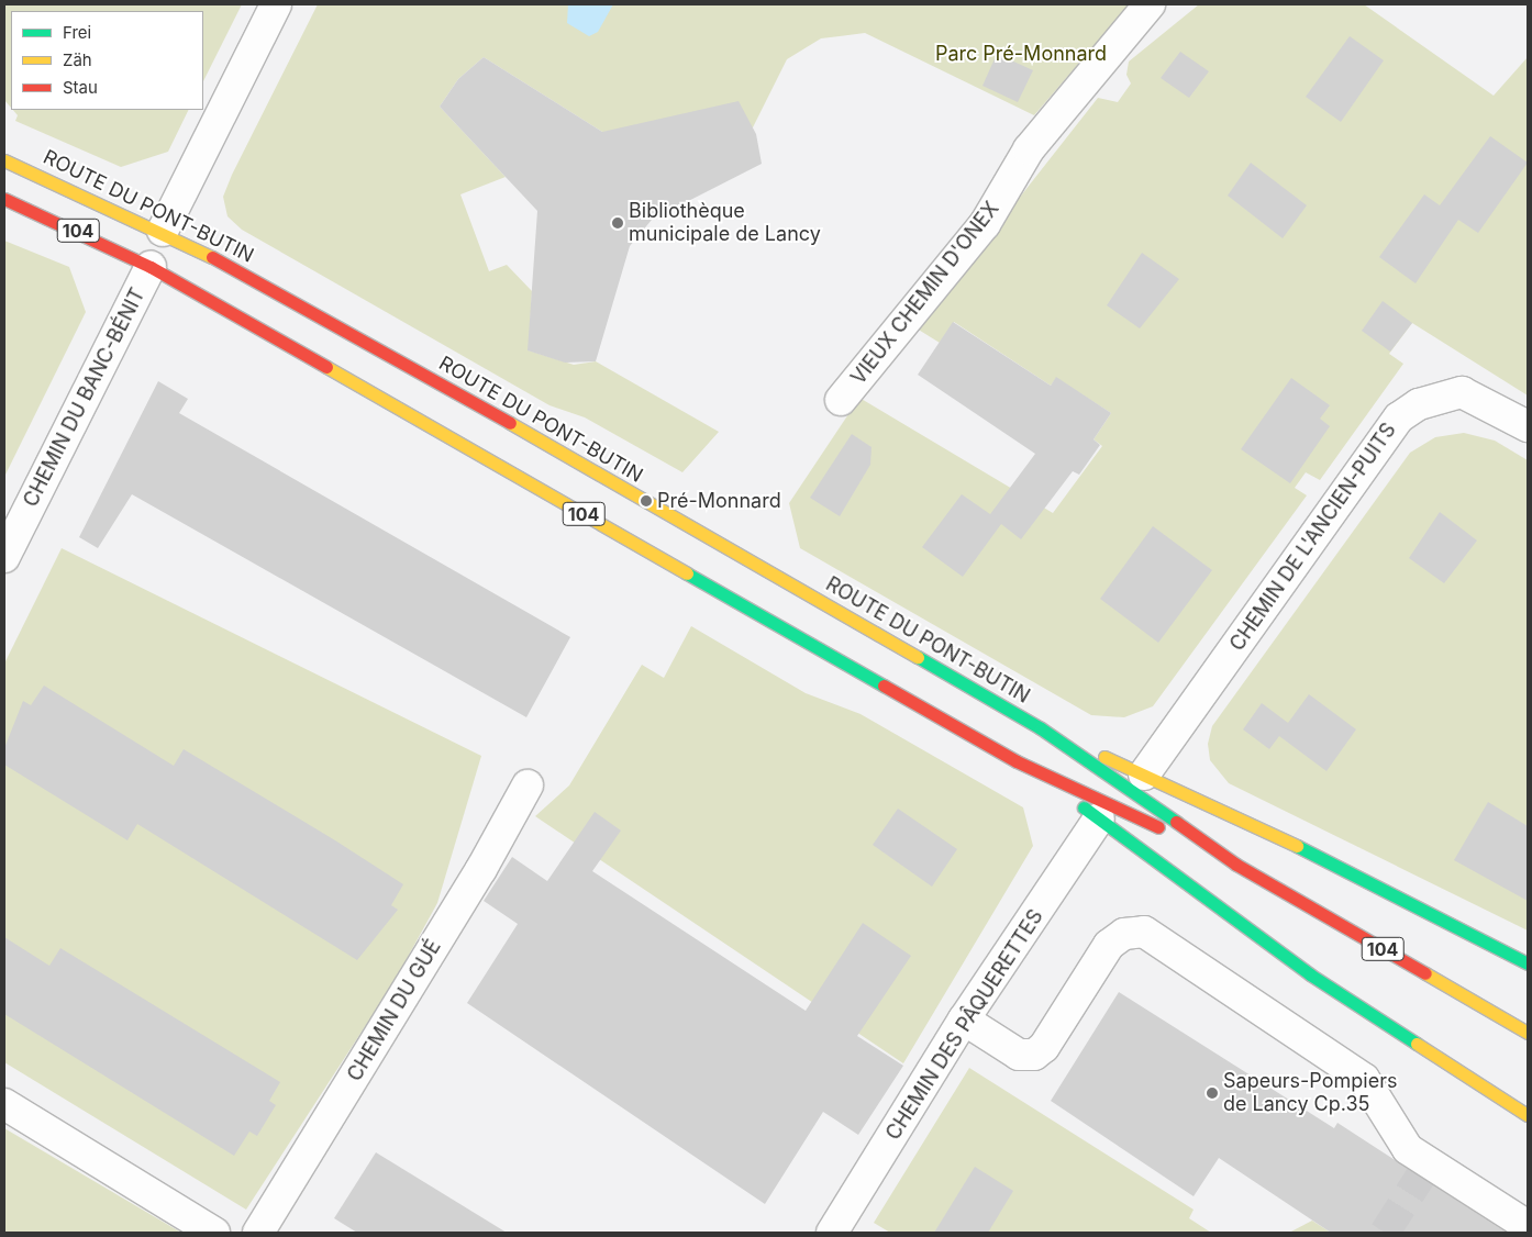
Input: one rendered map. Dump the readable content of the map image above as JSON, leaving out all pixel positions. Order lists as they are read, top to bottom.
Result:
{
  "streets": {
    "main road": ["ROUTE DU PONT-BUTIN", "104"],
    "street": [
      "VIEUX CHEMIN D'ONEX",
      "CHEMIN DU BANC-BÉNIT",
      "CHEMIN DE L'ANCIEN-PUITS",
      "CHEMIN DU GUÉ",
      "CHEMIN DES PÂQUERETTES"
    ]
  },
  "crossings": [
    ["ROUTE DU PONT-BUTIN", "CHEMIN DU BANC-BÉNIT"]
  ],
  "parks": ["Parc Pré-Monnard"],
  "places": ["Bibliothèque municipale de Lancy", "Pré-Monnard", "Sapeurs-Pompiers de Lancy Cp.35"],
  "legend": ["Frei", "Zäh", "Stau"]
}
